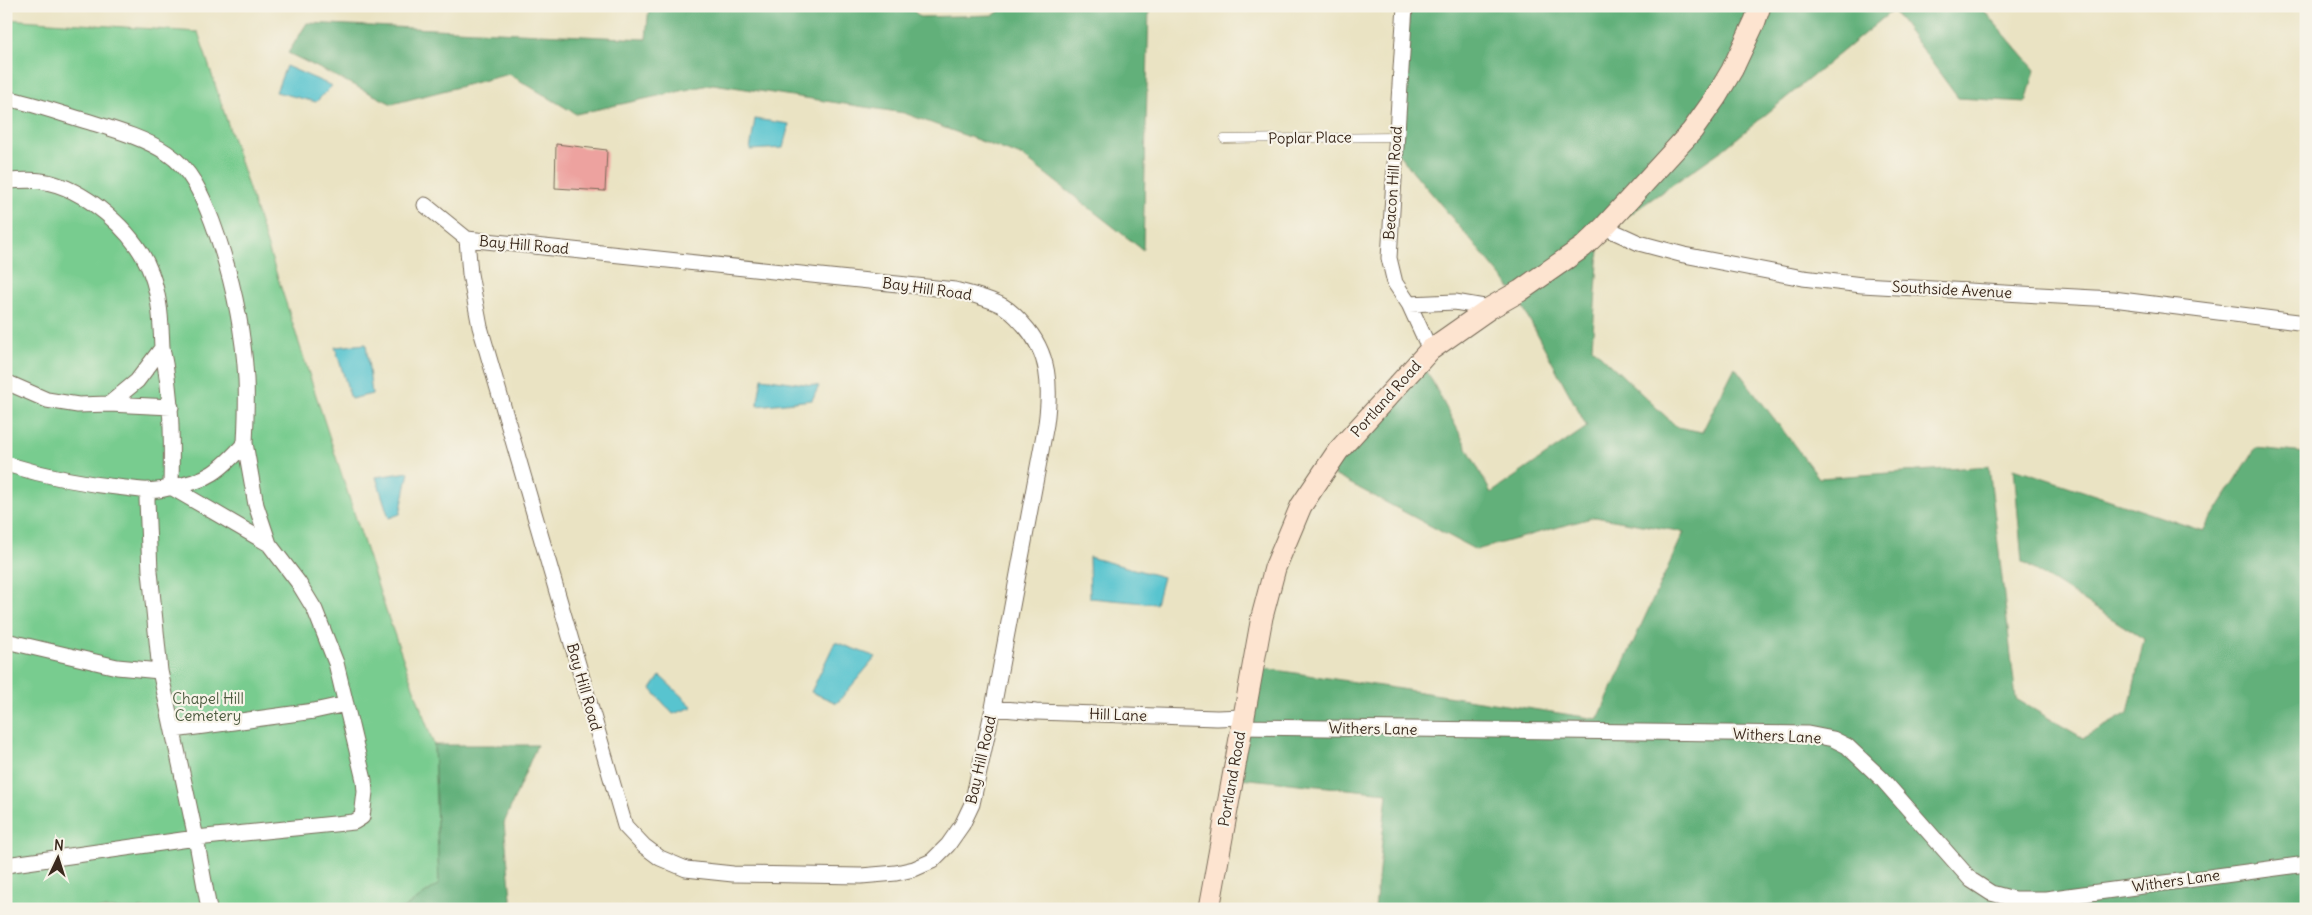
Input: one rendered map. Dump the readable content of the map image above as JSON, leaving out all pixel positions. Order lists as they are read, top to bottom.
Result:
{
  "streets": {
    "street": [
      "Beacon Hill Road",
      "Bay Hill Road",
      "Southside Avenue",
      "Portland Road",
      "Hill Lane",
      "Withers Lane"
    ],
    "lane": ["Poplar Place"]
  },
  "crossings": [
    ["Poplar Place", "Beacon Hill Road"],
    ["Beacon Hill Road", "Portland Road"],
    ["Bay Hill Road", "Hill Lane"],
    ["Southside Avenue", "Portland Road"],
    ["Portland Road", "Hill Lane"],
    ["Portland Road", "Withers Lane"],
    ["Hill Lane", "Withers Lane"]
  ],
  "parks": ["Chapel Hill Cemetery"],
  "north": "top"
}
